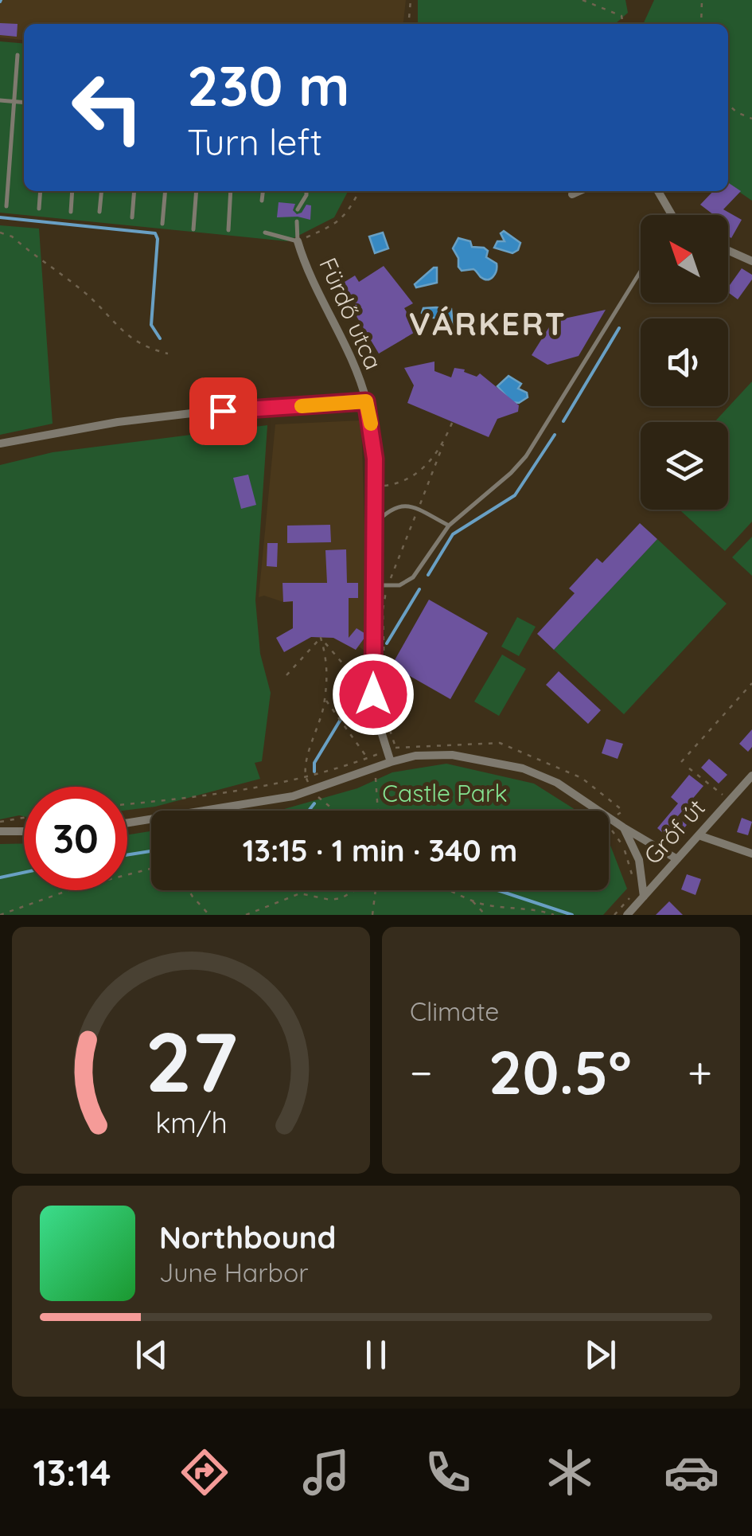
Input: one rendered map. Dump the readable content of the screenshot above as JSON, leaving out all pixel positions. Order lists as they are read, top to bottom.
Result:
{
  "streets": {
    "street": ["Fürdő utca", "Gróf út"]
  },
  "districts": ["VÁRKERT"],
  "parks": ["Castle Park"],
  "north": "top left",
  "page": {
    "turn": ["230 m", "Turn left"],
    "limit": "30",
    "trip": "13:15 · 1 min · 340 m",
    "tile": "Climate",
    "heat": ["−", "20.5°", "+"],
    "song": ["Northbound", "June Harbor"],
    "tabs": "13:14",
    "gauge": ["27", "km/h"]
  }
}
